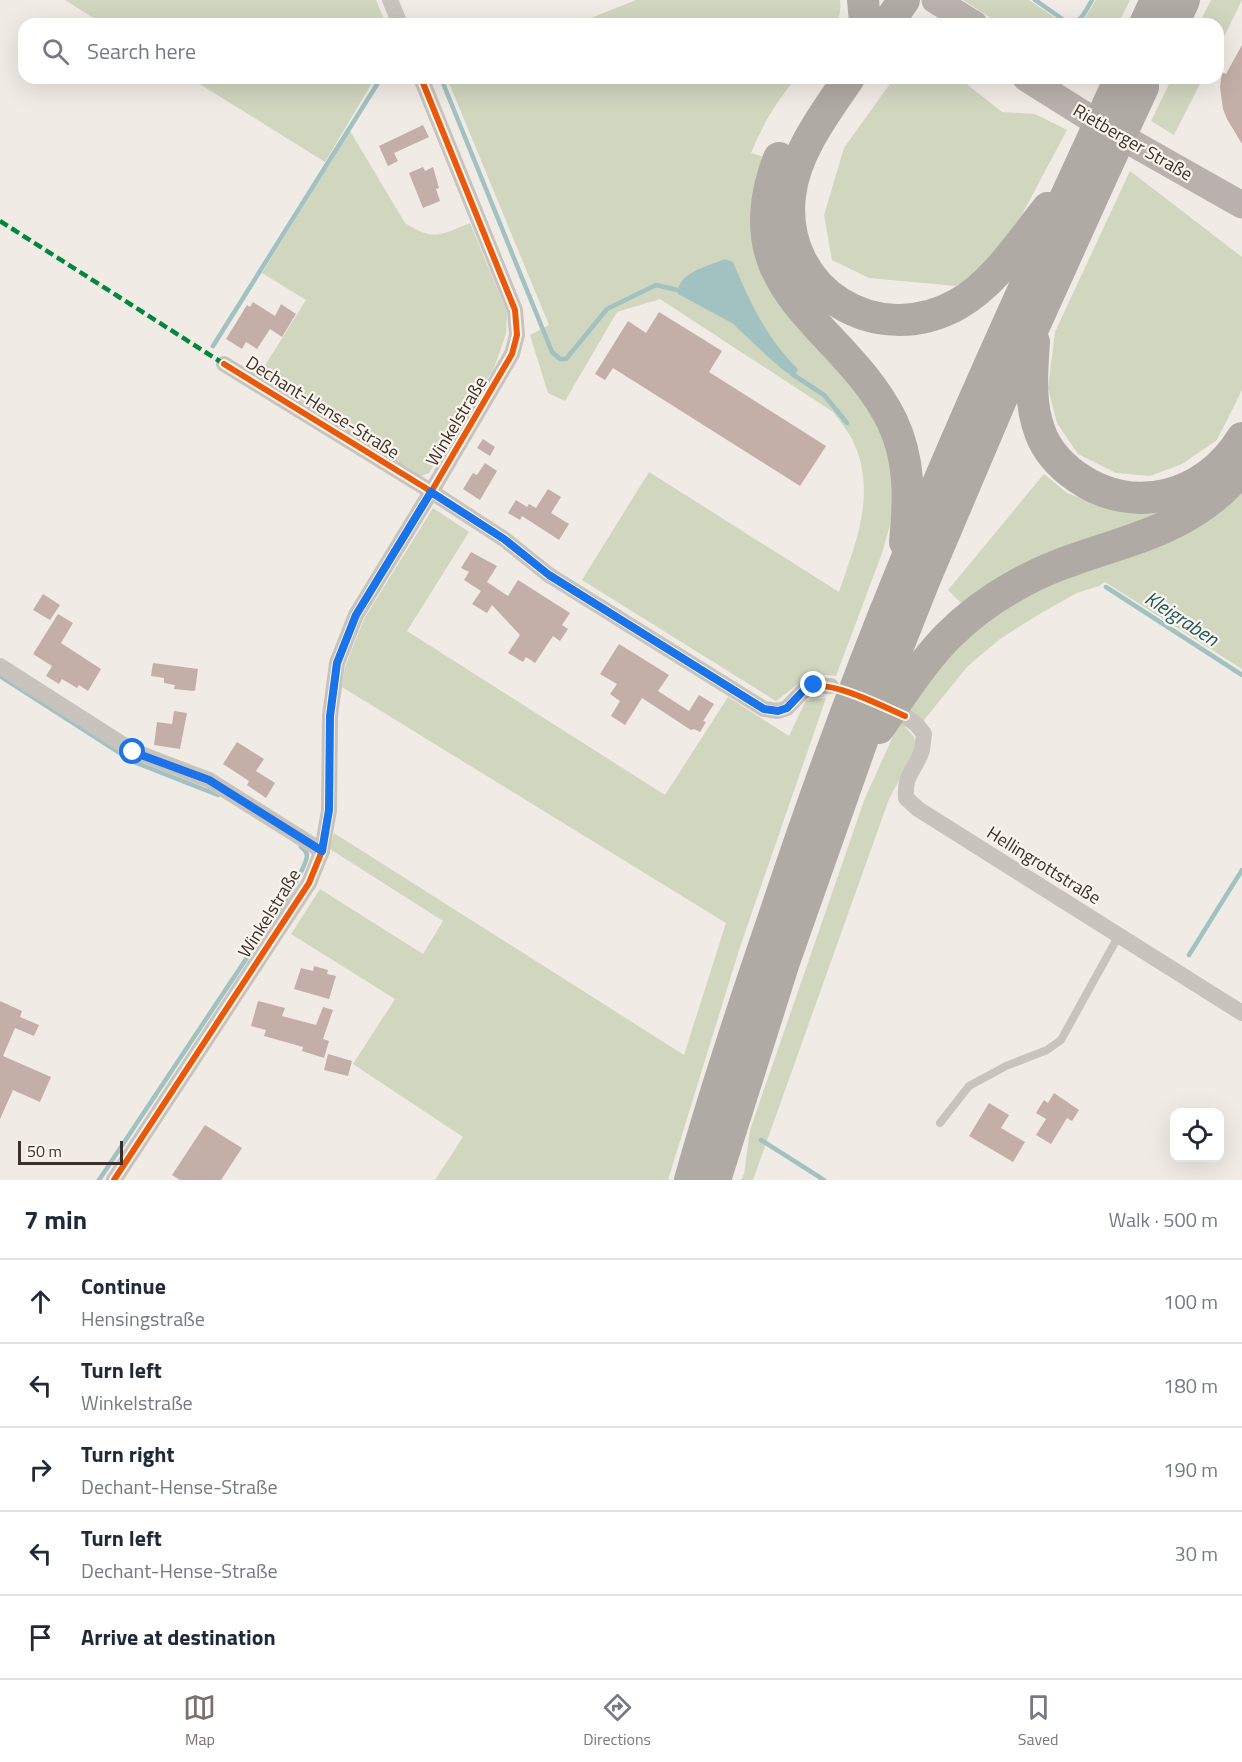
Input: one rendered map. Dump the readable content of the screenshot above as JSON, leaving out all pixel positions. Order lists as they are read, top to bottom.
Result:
{
  "streets": {
    "main road": ["Rietberger Straße"],
    "street": ["Dechant-Hense-Straße", "Winkelstraße", "Hellingrottstraße"]
  },
  "crossings": [
    ["Dechant-Hense-Straße", "Winkelstraße"]
  ],
  "water": ["Kleigraben"],
  "scale_bar": "50 m",
  "page": {
    "search": "Search here",
    "scale": "50 m",
    "heading": ["7 min", "Walk · 500 m"],
    "list": [
      ["Continue", "Hensingstraße", "100 m"],
      ["Turn left", "Winkelstraße", "180 m"],
      ["Turn right", "Dechant-Hense-Straße", "190 m"],
      ["Turn left", "Dechant-Hense-Straße", "30 m"],
      "Arrive at destination"
    ],
    "nav": ["Map", "Directions", "Saved"]
  }
}
